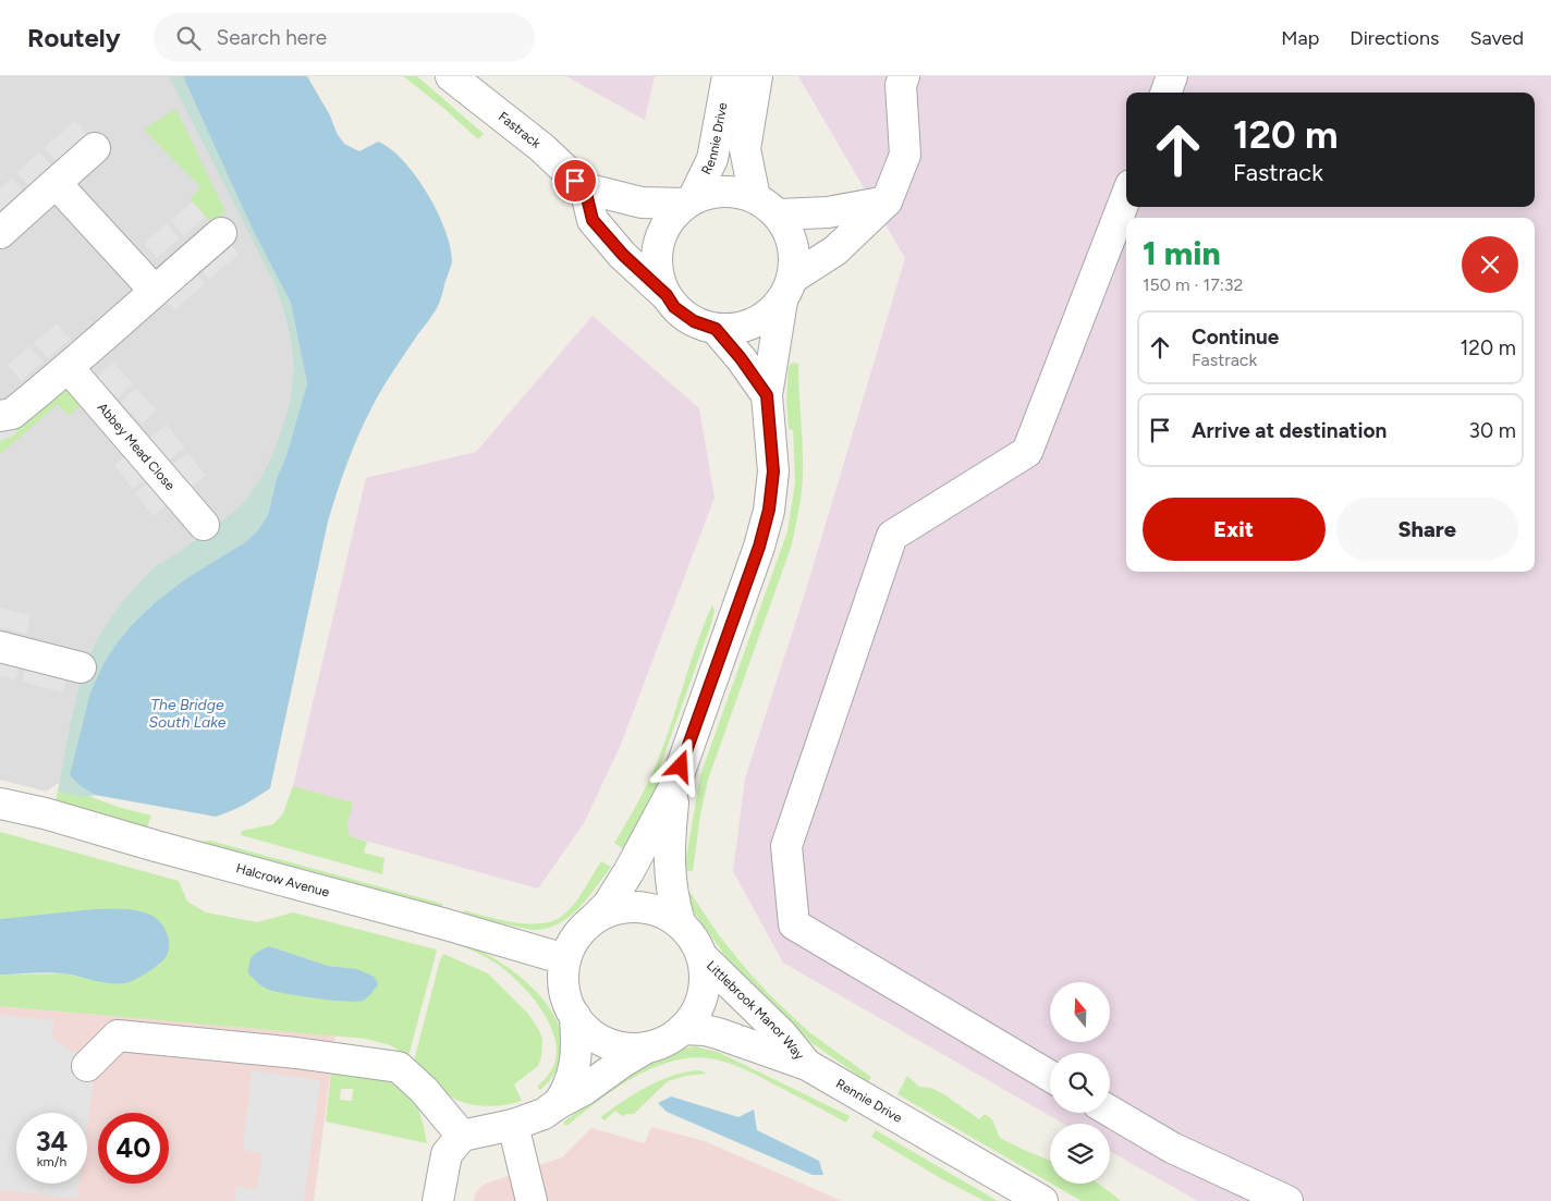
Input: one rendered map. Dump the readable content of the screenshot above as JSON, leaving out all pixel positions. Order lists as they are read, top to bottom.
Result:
{
  "streets": {
    "street": [
      "Fastrack",
      "Rennie Drive",
      "Abbey Mead Close",
      "Halcrow Avenue",
      "Littlebrook Manor Way"
    ]
  },
  "crossings": [
    ["Fastrack", "Rennie Drive"],
    ["Rennie Drive", "Halcrow Avenue"],
    ["Rennie Drive", "Littlebrook Manor Way"],
    ["Halcrow Avenue", "Littlebrook Manor Way"]
  ],
  "water": ["The Bridge South Lake"],
  "north": "top",
  "page": {
    "header": "Routely",
    "search": "Search here",
    "nav": ["Map", "Directions", "Saved"],
    "turn": ["120 m", "Fastrack"],
    "heading": ["1 min", "150 m · 17:32"],
    "list": [
      {
        "name": "Continue",
        "note": "Fastrack",
        "value": "120 m"
      },
      {
        "name": "Arrive at destination",
        "value": "30 m"
      }
    ],
    "buttons": ["Exit", "Share"],
    "speed": "34 km/h",
    "limit": "40"
  }
}
